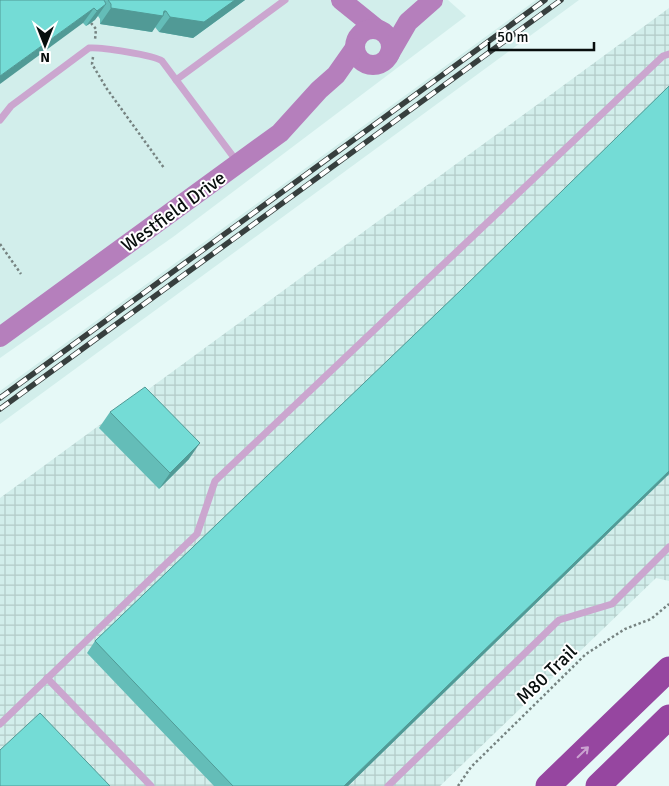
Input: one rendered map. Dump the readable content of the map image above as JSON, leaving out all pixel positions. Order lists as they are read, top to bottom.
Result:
{
  "streets": {
    "main road": ["Westfield Drive"],
    "path": ["M80 Trail"]
  },
  "scale_bar": "50 m",
  "north": "bottom"
}
